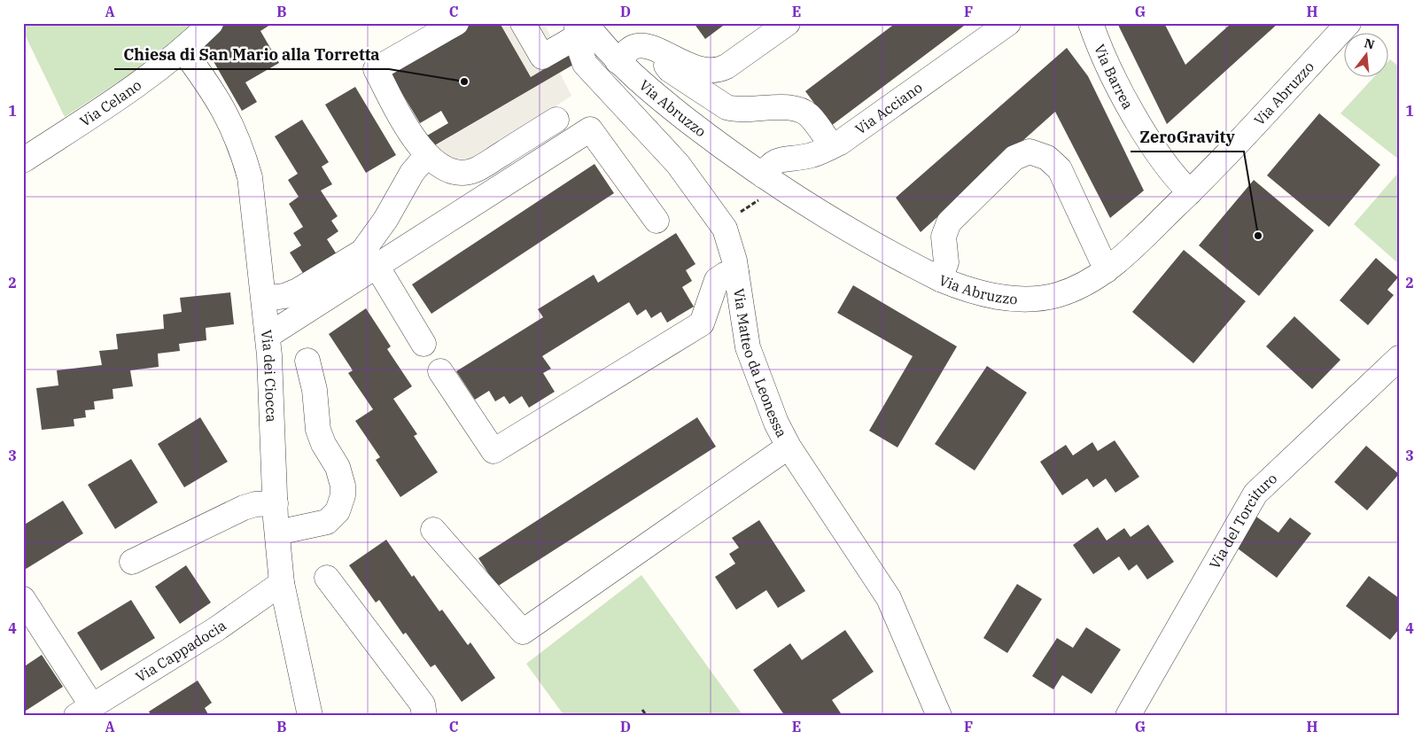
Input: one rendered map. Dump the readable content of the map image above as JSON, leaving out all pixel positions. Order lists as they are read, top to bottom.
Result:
{
  "streets": {
    "street": [
      "Via Barrea",
      "Via Abruzzo",
      "Via Celano",
      "Via Acciano",
      "Via Matteo da Leonessa",
      "Via dei Ciocca",
      "Via del Torcituro",
      "Via Cappadocia"
    ]
  },
  "crossings": [
    ["Via Barrea", "Via Abruzzo"],
    ["Via Abruzzo", "Via Acciano"],
    ["Via Abruzzo", "Via Matteo da Leonessa"],
    ["Via Celano", "Via dei Ciocca"],
    ["Via dei Ciocca", "Via Cappadocia"]
  ],
  "places": ["Chiesa di San Mario alla Torretta", "ZeroGravity"],
  "north": "top",
  "grid": {
    "columns": [
      "A",
      "B",
      "C",
      "D",
      "E",
      "F",
      "G",
      "H"
    ],
    "rows": [
      "1",
      "2",
      "3",
      "4"
    ]
  }
}
